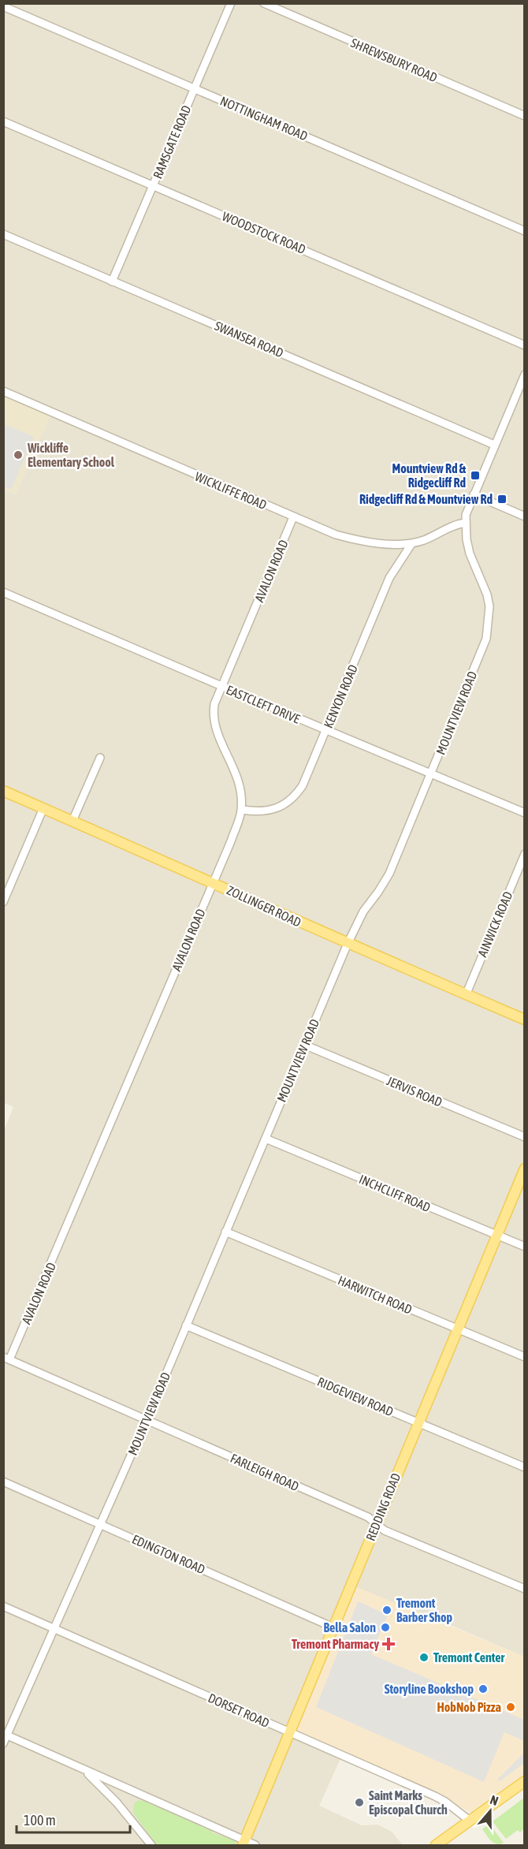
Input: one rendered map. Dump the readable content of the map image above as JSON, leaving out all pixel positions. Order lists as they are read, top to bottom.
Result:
{
  "streets": {
    "main road": ["ZOLLINGER ROAD", "REDDING ROAD"],
    "street": [
      "SHREWSBURY ROAD",
      "NOTTINGHAM ROAD",
      "RAMSGATE ROAD",
      "WOODSTOCK ROAD",
      "SWANSEA ROAD",
      "WICKLIFFE ROAD",
      "AVALON ROAD",
      "KENYON ROAD",
      "EASTCLEFT DRIVE",
      "MOUNTVIEW ROAD",
      "AINWICK ROAD",
      "JERVIS ROAD",
      "INCHCLIFF ROAD",
      "HARWITCH ROAD",
      "RIDGEVIEW ROAD",
      "FARLEIGH ROAD",
      "EDINGTON ROAD",
      "DORSET ROAD"
    ]
  },
  "crossings": [
    ["NOTTINGHAM ROAD", "RAMSGATE ROAD"],
    ["RAMSGATE ROAD", "WOODSTOCK ROAD"],
    ["RAMSGATE ROAD", "SWANSEA ROAD"],
    ["SWANSEA ROAD", "MOUNTVIEW ROAD"],
    ["WICKLIFFE ROAD", "AVALON ROAD"],
    ["WICKLIFFE ROAD", "KENYON ROAD"],
    ["WICKLIFFE ROAD", "MOUNTVIEW ROAD"],
    ["AVALON ROAD", "KENYON ROAD"],
    ["AVALON ROAD", "EASTCLEFT DRIVE"],
    ["AVALON ROAD", "ZOLLINGER ROAD"],
    ["AVALON ROAD", "FARLEIGH ROAD"],
    ["KENYON ROAD", "EASTCLEFT DRIVE"],
    ["EASTCLEFT DRIVE", "MOUNTVIEW ROAD"],
    ["MOUNTVIEW ROAD", "ZOLLINGER ROAD"],
    ["MOUNTVIEW ROAD", "JERVIS ROAD"],
    ["MOUNTVIEW ROAD", "INCHCLIFF ROAD"],
    ["MOUNTVIEW ROAD", "HARWITCH ROAD"],
    ["MOUNTVIEW ROAD", "RIDGEVIEW ROAD"],
    ["MOUNTVIEW ROAD", "FARLEIGH ROAD"],
    ["MOUNTVIEW ROAD", "EDINGTON ROAD"],
    ["MOUNTVIEW ROAD", "DORSET ROAD"],
    ["ZOLLINGER ROAD", "AINWICK ROAD"],
    ["INCHCLIFF ROAD", "REDDING ROAD"],
    ["HARWITCH ROAD", "REDDING ROAD"],
    ["RIDGEVIEW ROAD", "REDDING ROAD"],
    ["FARLEIGH ROAD", "REDDING ROAD"],
    ["REDDING ROAD", "EDINGTON ROAD"],
    ["REDDING ROAD", "DORSET ROAD"]
  ],
  "places": {
    "other": [
      "Wickliffe Elementary School",
      "Tremont Barber Shop",
      "Bella Salon",
      "Tremont Center",
      "Storyline Bookshop",
      "HobNob Pizza",
      "Saint Marks Episcopal Church"
    ],
    "transit": ["Mountview Rd & Ridgecliff Rd", "Ridgecliff Rd & Mountview Rd"],
    "health": ["Tremont Pharmacy"]
  },
  "scale_bar": "100 m",
  "north": "top"
}
